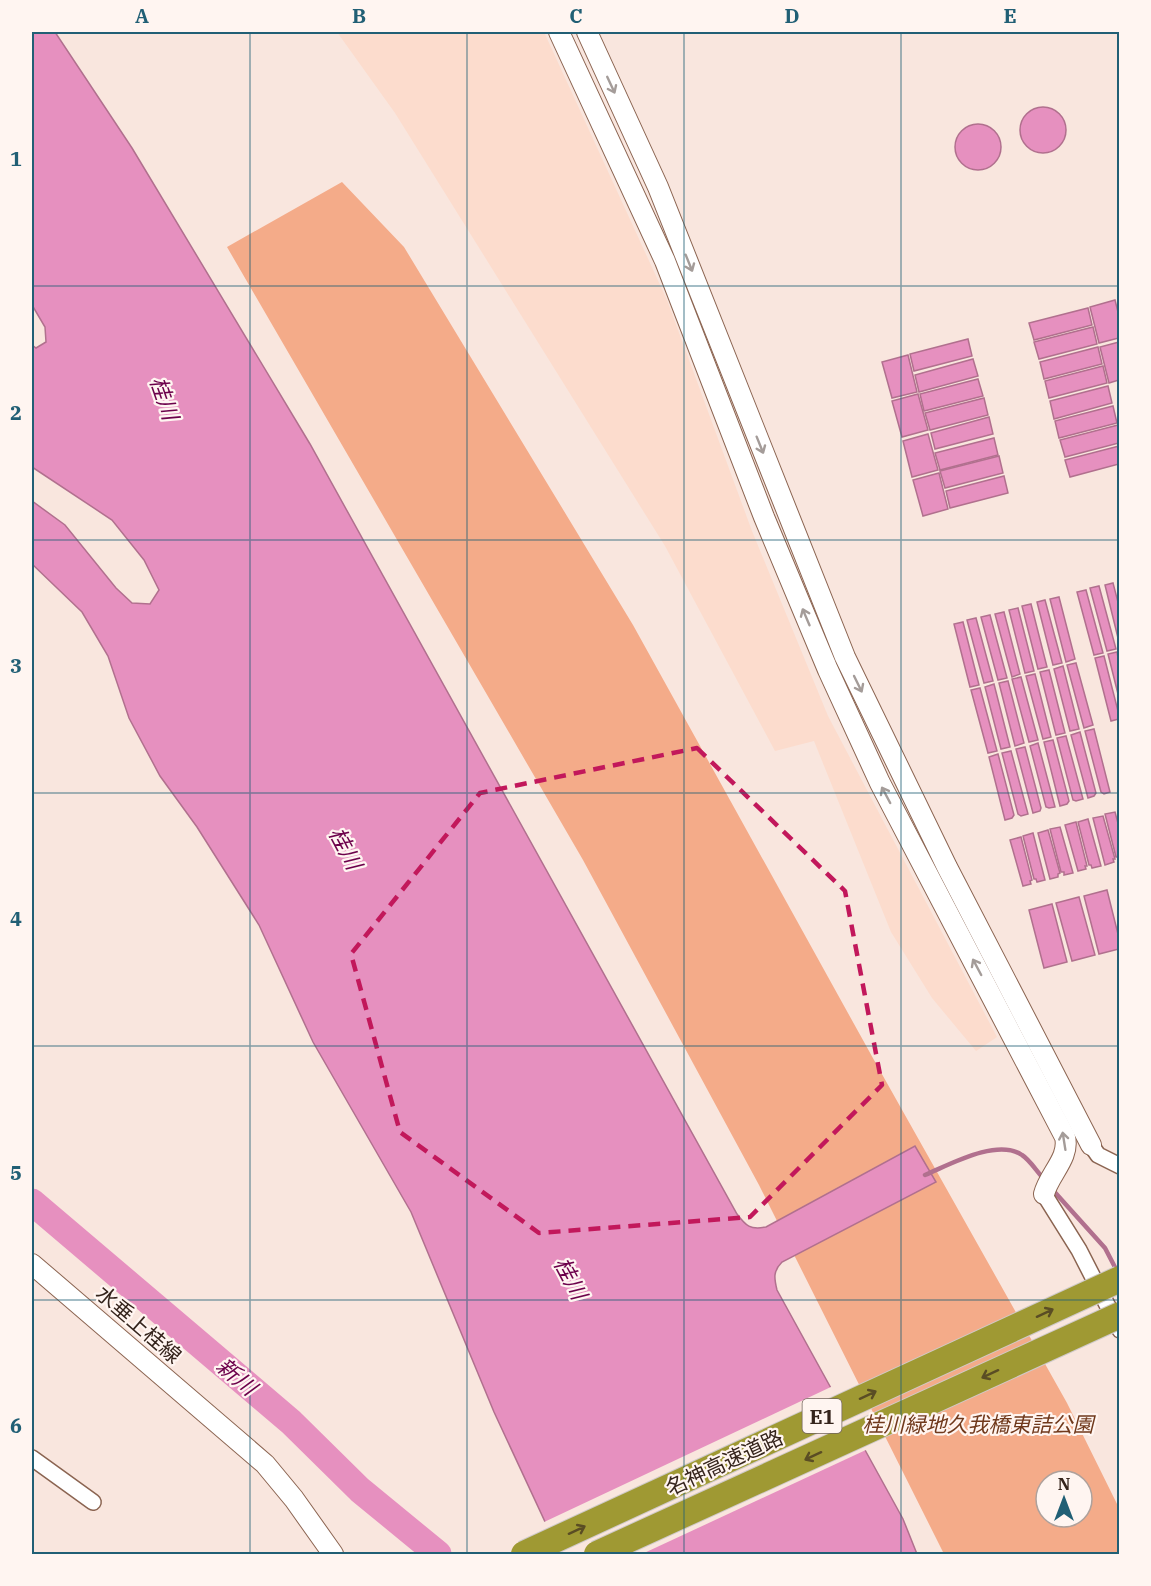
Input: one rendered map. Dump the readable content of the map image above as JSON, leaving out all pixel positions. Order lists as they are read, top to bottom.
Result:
{
  "streets": {
    "highway": ["E1", "名神高速道路"],
    "street": ["水垂上桂線"]
  },
  "water": ["桂川", "新川"],
  "parks": ["桂川緑地久我橋東詰公園"],
  "north": "top",
  "grid": {
    "columns": [
      "A",
      "B",
      "C",
      "D",
      "E"
    ],
    "rows": [
      "1",
      "2",
      "3",
      "4",
      "5",
      "6"
    ]
  }
}
